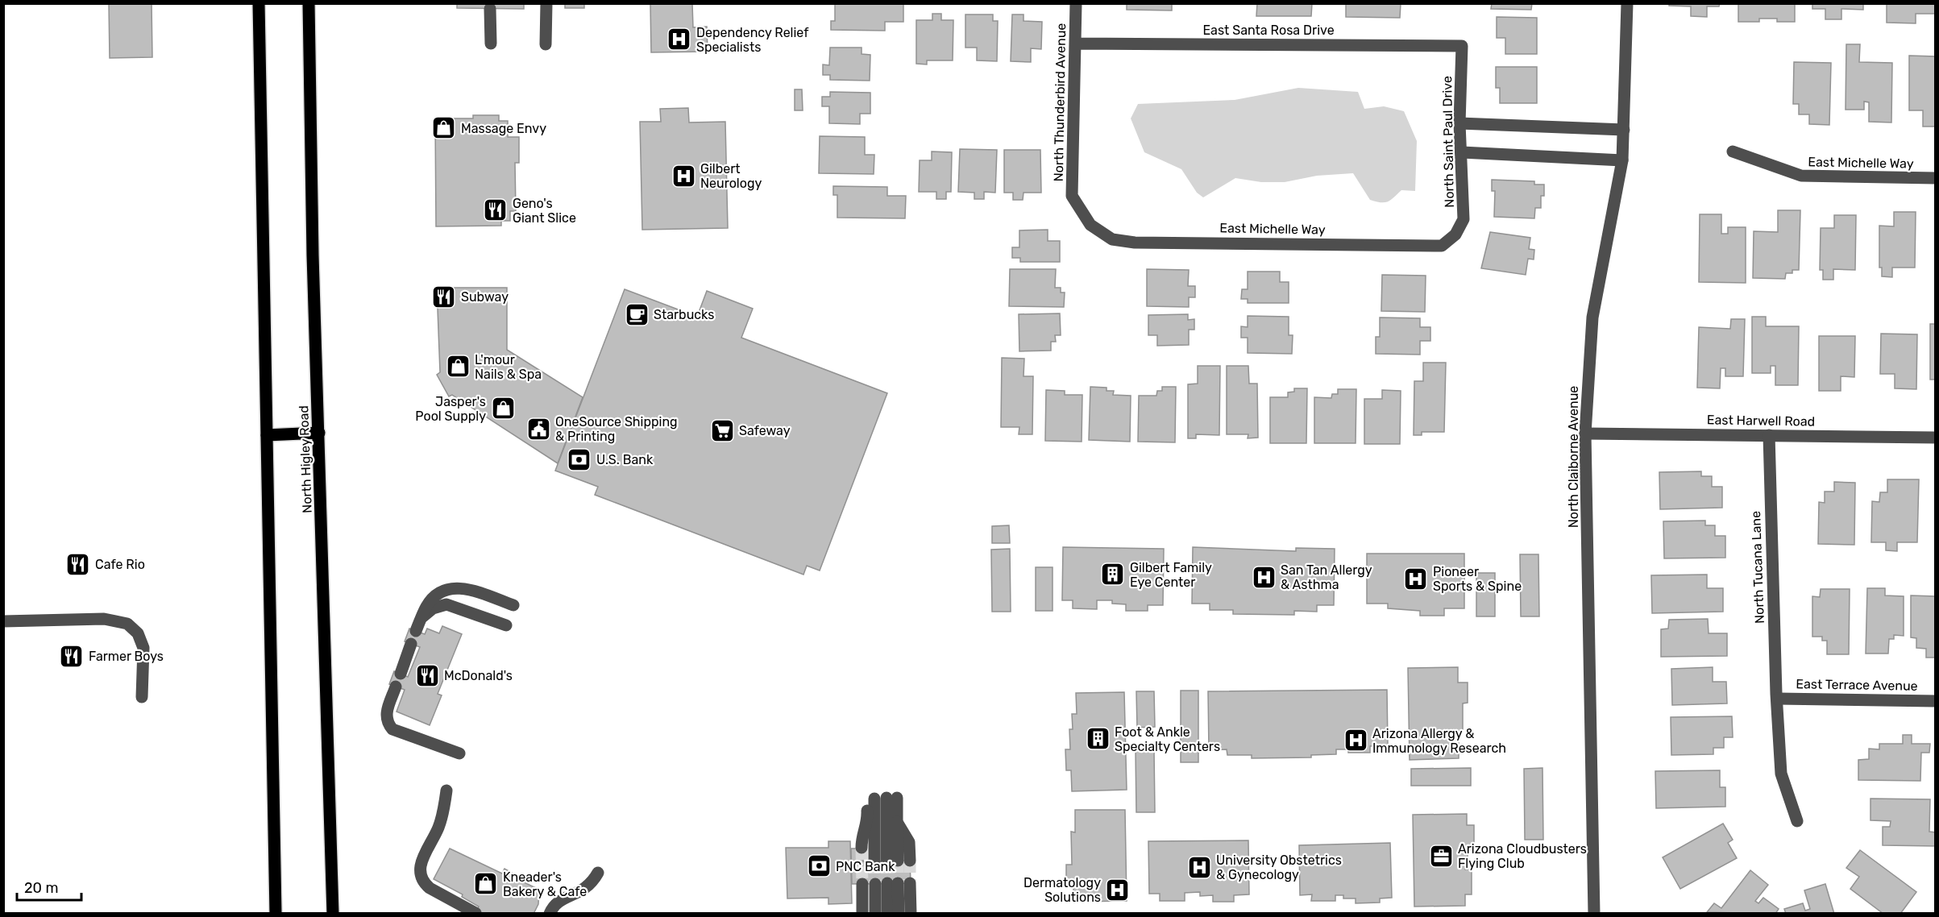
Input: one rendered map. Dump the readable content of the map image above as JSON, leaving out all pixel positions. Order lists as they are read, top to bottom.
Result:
{
  "streets": {
    "main road": ["North Higley Road"],
    "street": [
      "East Santa Rosa Drive",
      "North Thunderbird Avenue",
      "North Saint Paul Drive",
      "East Michelle Way",
      "East Harwell Road",
      "North Claiborne Avenue",
      "North Tucana Lane",
      "East Terrace Avenue"
    ]
  },
  "crossings": [
    ["East Santa Rosa Drive", "North Thunderbird Avenue"],
    ["East Santa Rosa Drive", "North Saint Paul Drive"],
    ["North Thunderbird Avenue", "East Michelle Way"],
    ["North Saint Paul Drive", "East Michelle Way"],
    ["East Harwell Road", "North Claiborne Avenue"],
    ["East Harwell Road", "North Tucana Lane"],
    ["North Tucana Lane", "East Terrace Avenue"]
  ],
  "places": {
    "hospital": [
      "Dependency Relief Specialists",
      "Gilbert Neurology",
      "San Tan Allergy & Asthma",
      "Pioneer Sports & Spine",
      "Arizona Allergy & Immunology Research",
      "University Obstetrics & Gynecology",
      "Dermatology Solutions"
    ],
    "shop": [
      "Massage Envy",
      "L'mour Nails & Spa",
      "Jasper's Pool Supply",
      "Kneader's Bakery & Cafe"
    ],
    "restaurant": [
      "Geno's Giant Slice",
      "Subway",
      "Cafe Rio",
      "Farmer Boys",
      "McDonald's"
    ],
    "cafe": ["Starbucks"],
    "public building": ["OneSource Shipping & Printing"],
    "supermarket": ["Safeway"],
    "bank": ["U.S. Bank", "PNC Bank"],
    "building": ["Gilbert Family Eye Center", "Foot & Ankle Specialty Centers"],
    "office": ["Arizona Cloudbusters Flying Club"]
  },
  "scale_bar": "20 m"
}
